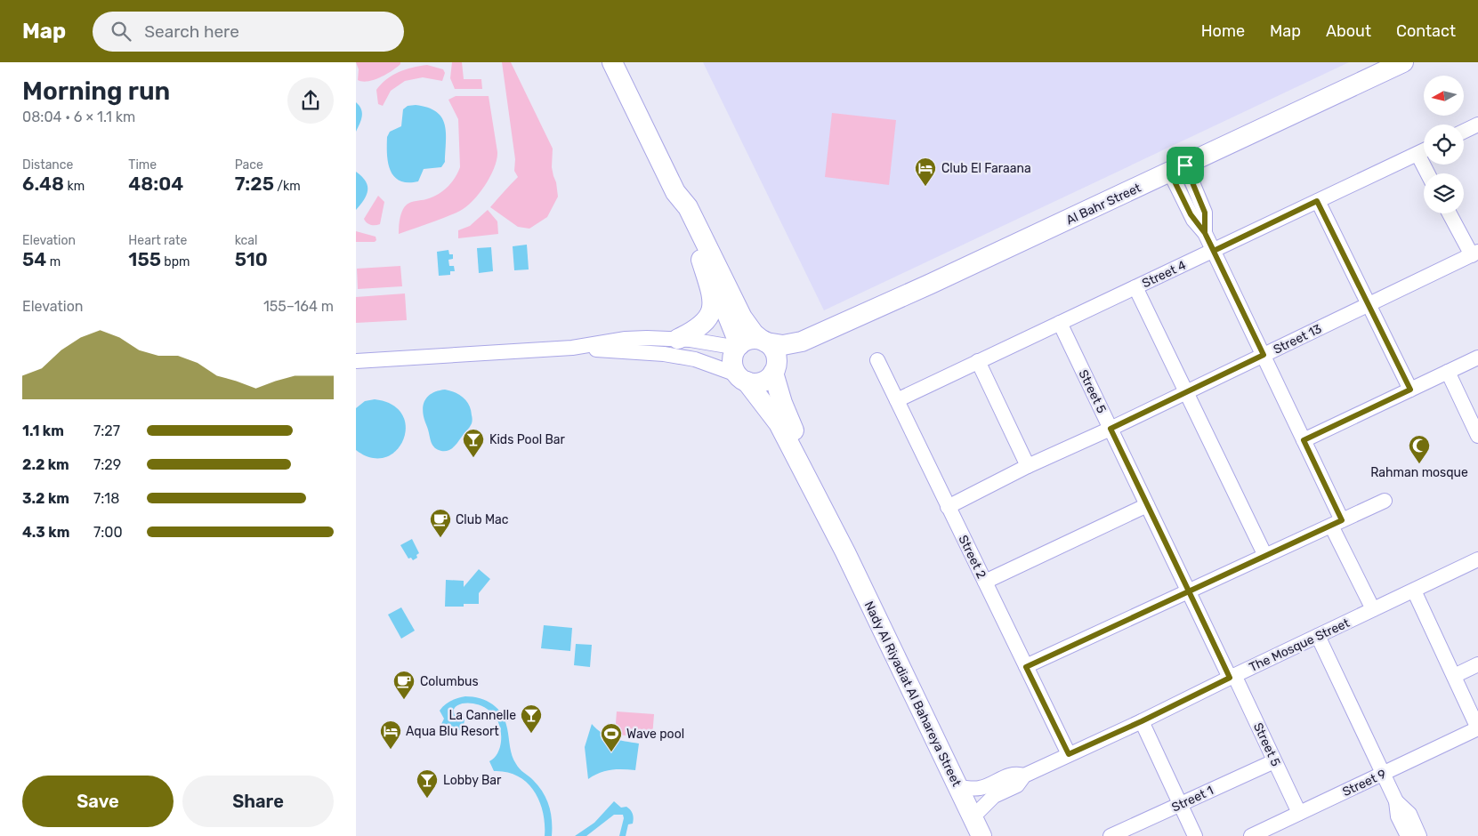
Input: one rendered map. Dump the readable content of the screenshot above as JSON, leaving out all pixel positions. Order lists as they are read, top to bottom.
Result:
{
  "streets": {
    "main road": ["Al Bahr Street", "Nady Al Riyadiat Al Bahareya Street"],
    "street": [
      "Street 4",
      "Street 13",
      "Street 5",
      "Street 2",
      "The Mosque Street",
      "Street 9",
      "Street 1"
    ]
  },
  "crossings": [
    ["Al Bahr Street", "Nady Al Riyadiat Al Bahareya Street"],
    ["Street 4", "Street 5"],
    ["Street 4", "Street 2"],
    ["Street 13", "Street 5"],
    ["Street 13", "Street 2"],
    ["Street 5", "The Mosque Street"],
    ["Street 5", "Street 9"],
    ["Street 5", "Street 1"],
    ["Street 2", "The Mosque Street"],
    ["The Mosque Street", "Nady Al Riyadiat Al Bahareya Street"]
  ],
  "places": {
    "hotel": ["Club El Faraana", "Aqua Blu Resort"],
    "bar": ["Kids Pool Bar", "La Cannelle", "Lobby Bar"],
    "mosque": ["Rahman mosque"],
    "cafe": ["Club Mac", "Columbus"],
    "sports": ["Wave pool"]
  },
  "north": "left",
  "page": {
    "header": "Map",
    "search": "Search here",
    "nav": [
      "Home",
      "Map",
      "About",
      "Contact"
    ],
    "heading": ["Morning run", "08:04 · 6 × 1.1 km"],
    "stats": [
      ["Distance", "6.48 km"],
      ["Time", "48:04"],
      ["Pace", "7:25 /km"],
      ["Elevation", "54 m"],
      ["Heart rate", "155 bpm"],
      ["kcal", "510"]
    ],
    "chart": ["Elevation", "155–164 m"],
    "list": [
      {
        "name": "1.1 km",
        "note": "7:27"
      },
      {
        "name": "2.2 km",
        "note": "7:29"
      },
      {
        "name": "3.2 km",
        "note": "7:18"
      },
      {
        "name": "4.3 km",
        "note": "7:00"
      }
    ],
    "buttons": ["Save", "Share"]
  }
}
